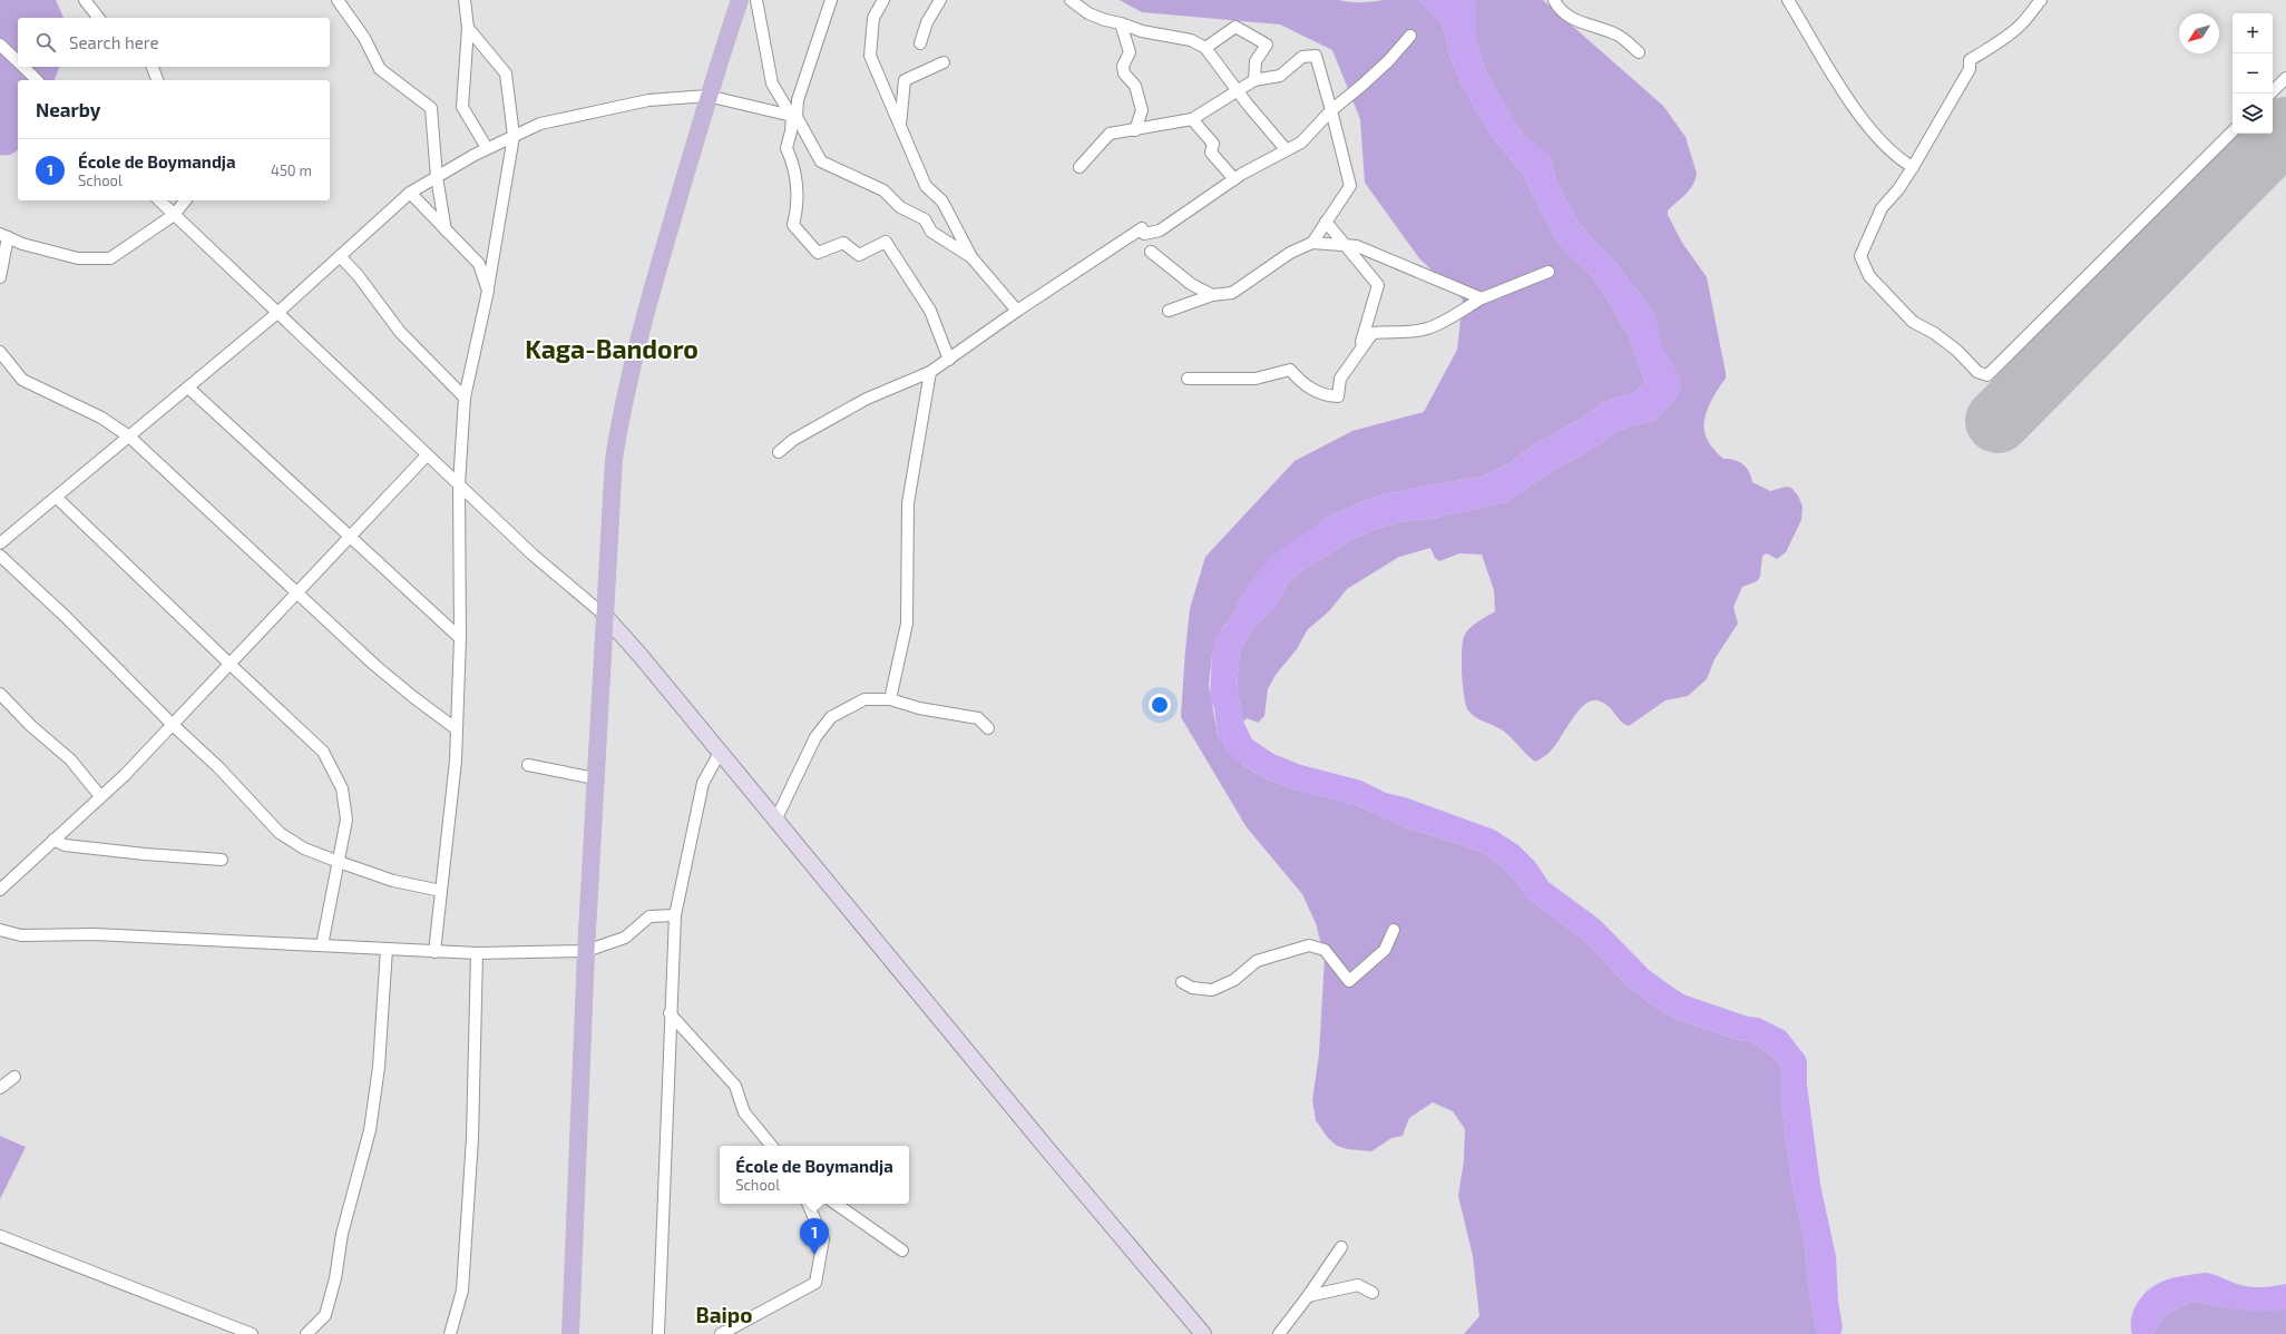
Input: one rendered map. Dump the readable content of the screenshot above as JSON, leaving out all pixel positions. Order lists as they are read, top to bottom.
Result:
{
  "districts": ["Kaga-Bandoro", "Baipo"],
  "north": "bottom left",
  "page": {
    "map_buttons": ["+", "−"],
    "search": "Search here",
    "heading": "Nearby",
    "list": [
      {
        "mark": "1",
        "name": "École de Boymandja",
        "note": "School",
        "value": "450 m"
      }
    ],
    "popup": ["École de Boymandja", "School"],
    "pins": "1"
  }
}
